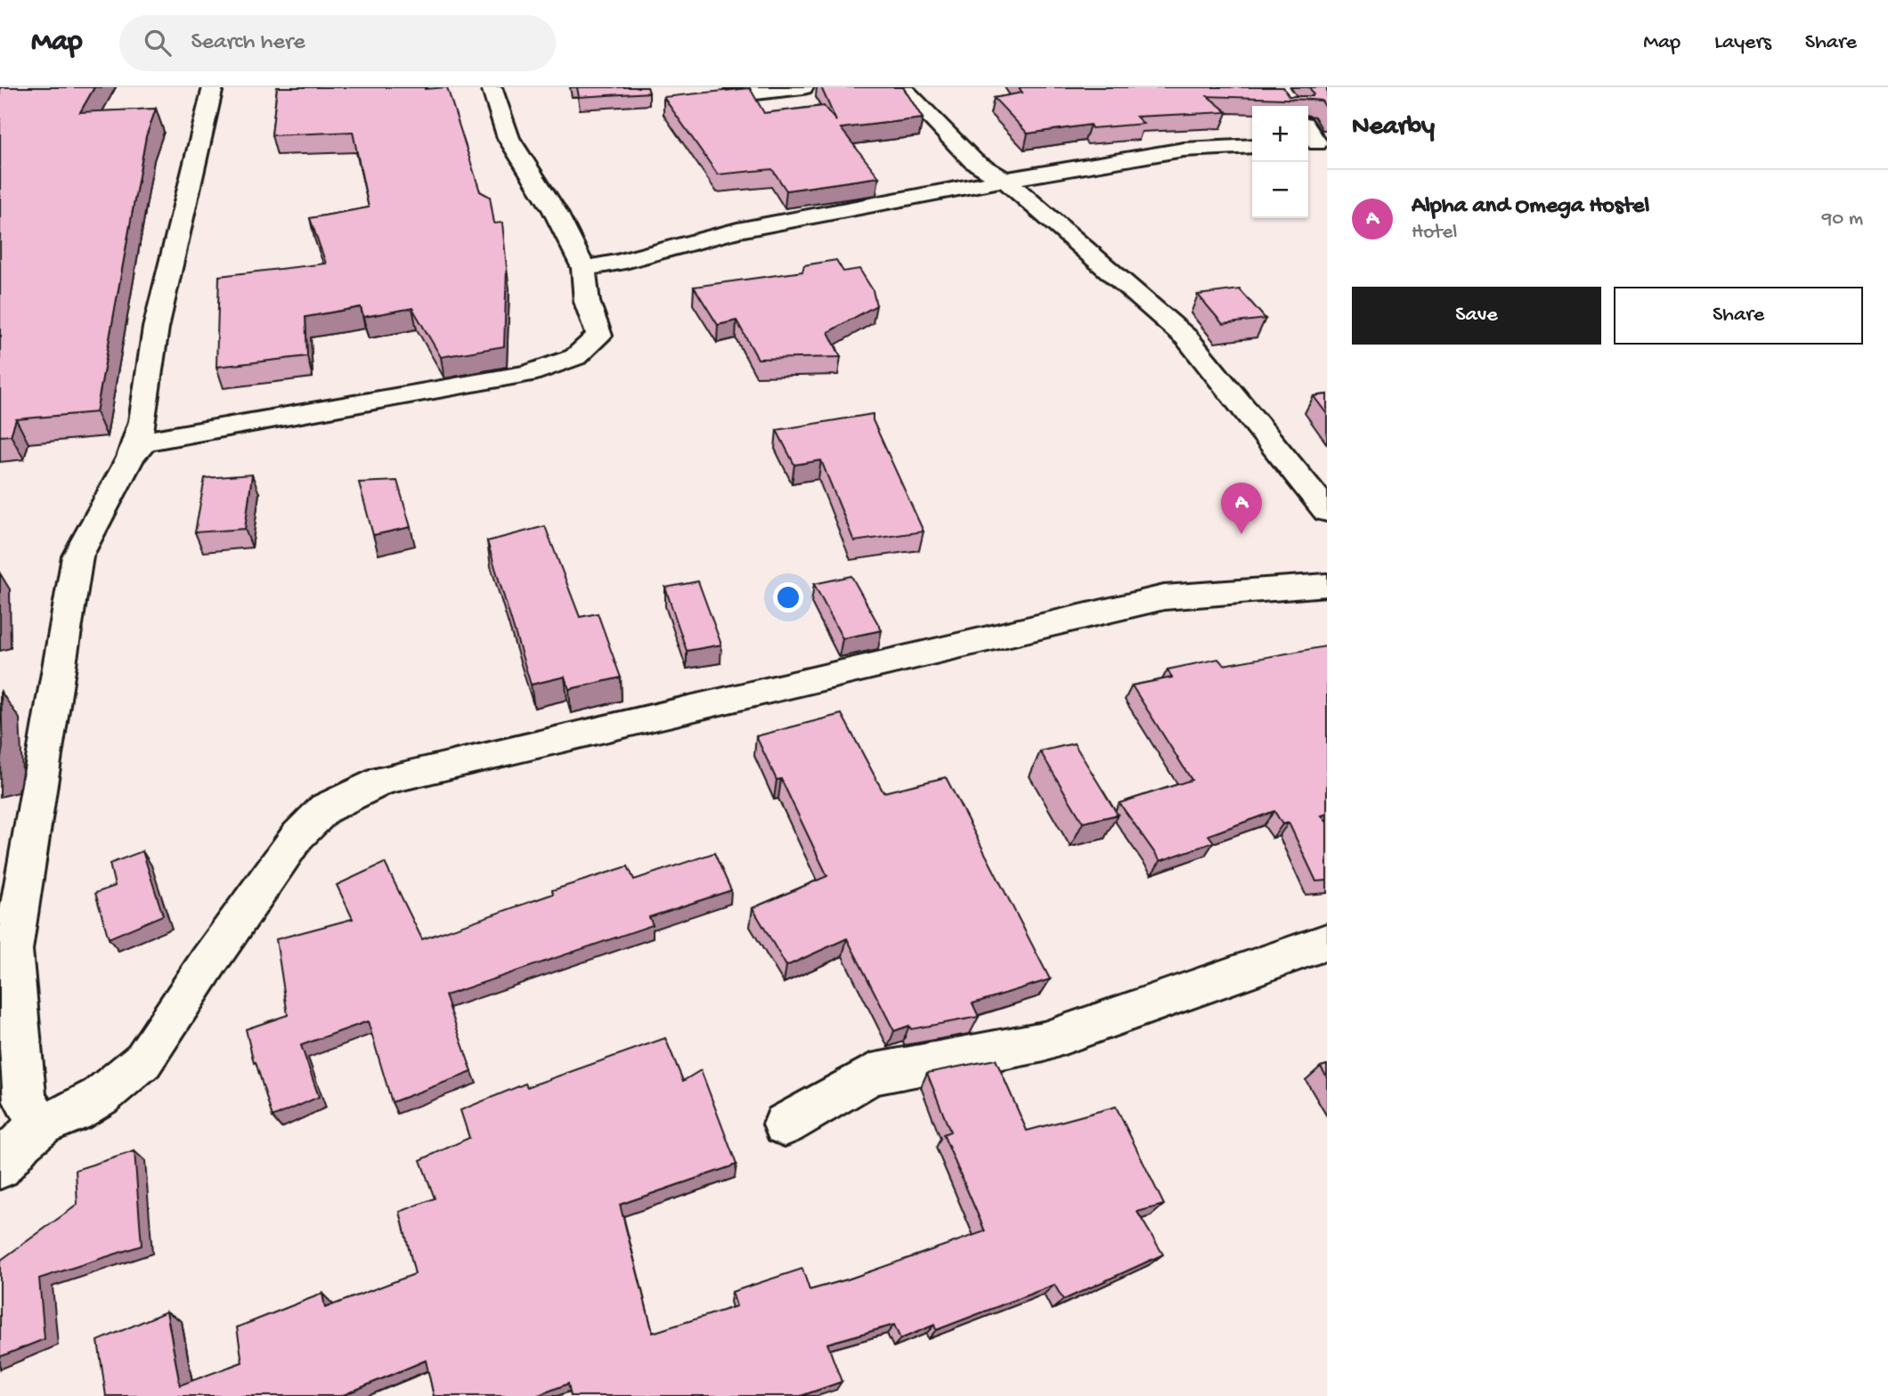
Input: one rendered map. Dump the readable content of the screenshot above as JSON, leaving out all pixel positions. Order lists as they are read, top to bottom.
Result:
{
  "page": {
    "header": "Map",
    "search": "Search here",
    "nav": ["Map", "Layers", "Share"],
    "heading": "Nearby",
    "map_buttons": ["+", "−"],
    "list": [
      {
        "mark": "A",
        "name": "Alpha and Omega Hostel",
        "note": "Hotel",
        "value": "90 m"
      }
    ],
    "buttons": ["Save", "Share"],
    "pins": "A"
  }
}
